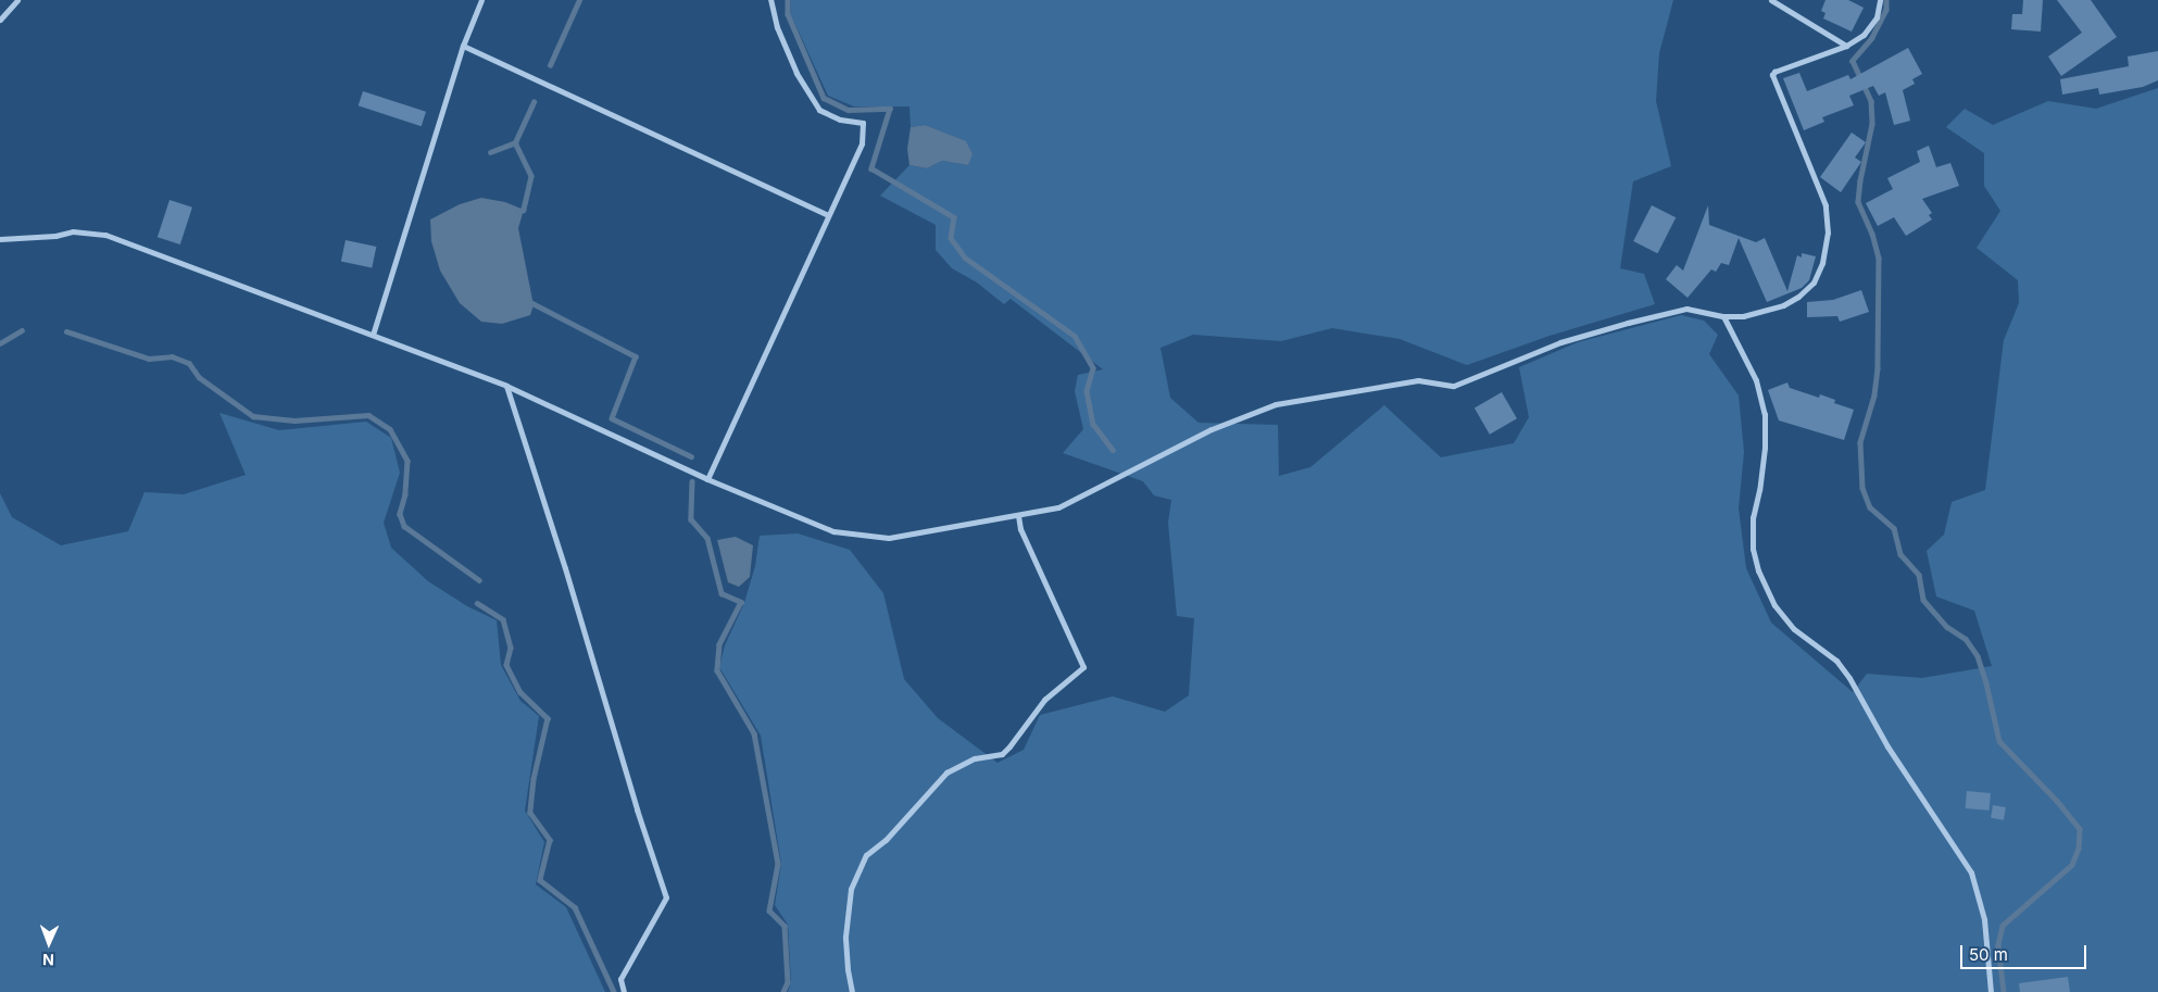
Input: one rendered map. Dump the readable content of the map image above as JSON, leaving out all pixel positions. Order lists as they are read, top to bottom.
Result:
{
  "scale_bar": "50 m",
  "north": "bottom"
}
